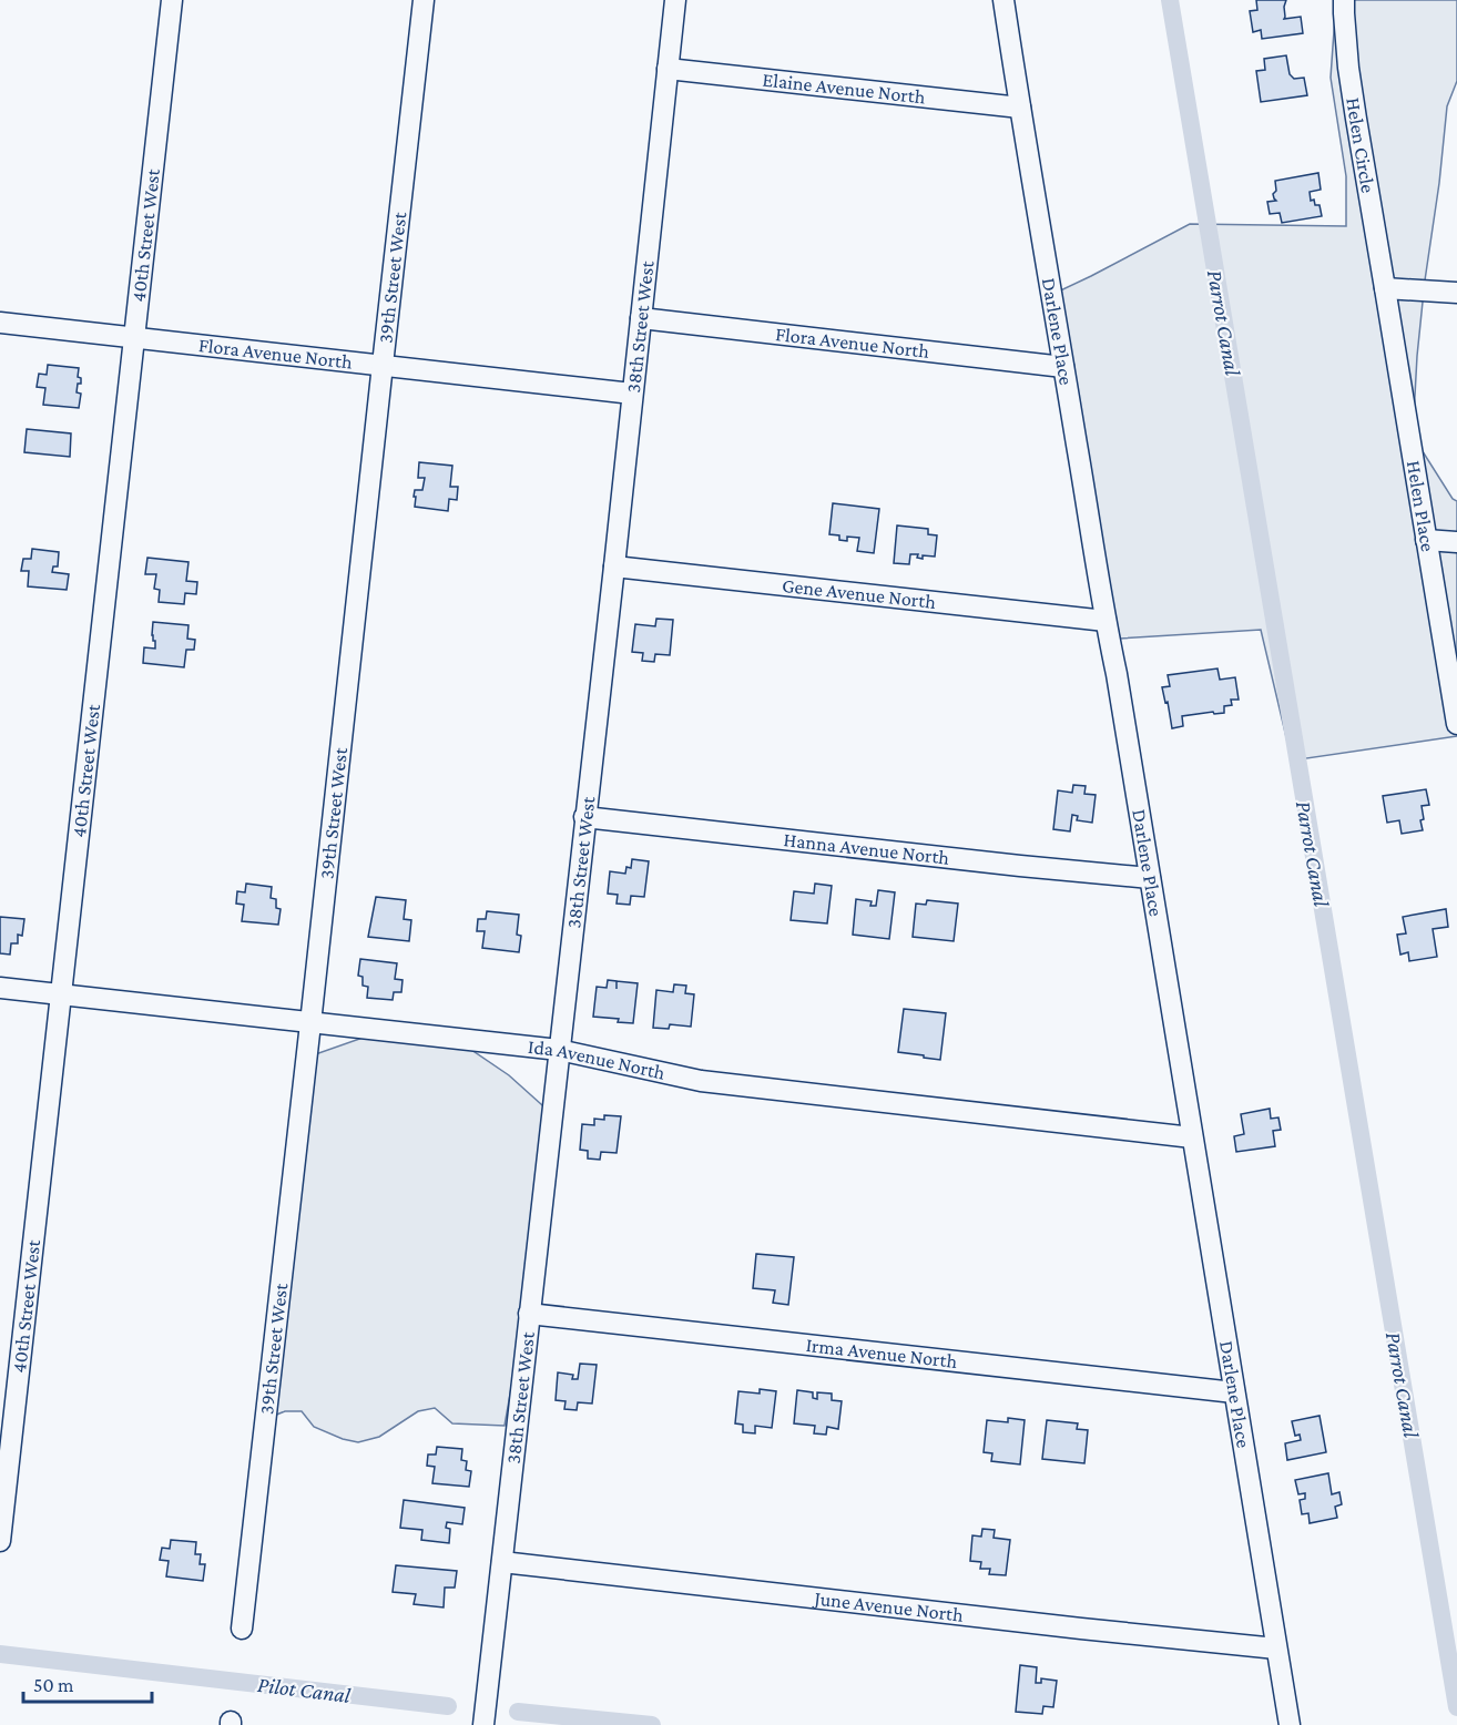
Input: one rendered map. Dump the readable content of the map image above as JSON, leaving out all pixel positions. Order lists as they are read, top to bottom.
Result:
{
  "streets": {
    "street": [
      "Elaine Avenue North",
      "Helen Circle",
      "40th Street West",
      "39th Street West",
      "38th Street West",
      "Darlene Place",
      "Flora Avenue North",
      "Helen Place",
      "Gene Avenue North",
      "Hanna Avenue North",
      "Ida Avenue North",
      "Irma Avenue North",
      "June Avenue North"
    ]
  },
  "crossings": [
    ["Elaine Avenue North", "38th Street West"],
    ["Elaine Avenue North", "Darlene Place"],
    ["Helen Circle", "Helen Place"],
    ["40th Street West", "Flora Avenue North"],
    ["40th Street West", "Ida Avenue North"],
    ["39th Street West", "Flora Avenue North"],
    ["39th Street West", "Ida Avenue North"],
    ["38th Street West", "Flora Avenue North"],
    ["38th Street West", "Gene Avenue North"],
    ["38th Street West", "Hanna Avenue North"],
    ["38th Street West", "Ida Avenue North"],
    ["38th Street West", "Irma Avenue North"],
    ["38th Street West", "June Avenue North"],
    ["Darlene Place", "Flora Avenue North"],
    ["Darlene Place", "Gene Avenue North"],
    ["Darlene Place", "Hanna Avenue North"],
    ["Darlene Place", "Ida Avenue North"],
    ["Darlene Place", "Irma Avenue North"],
    ["Darlene Place", "June Avenue North"]
  ],
  "water": ["Parrot Canal", "Pilot Canal"],
  "scale_bar": "50 m"
}
